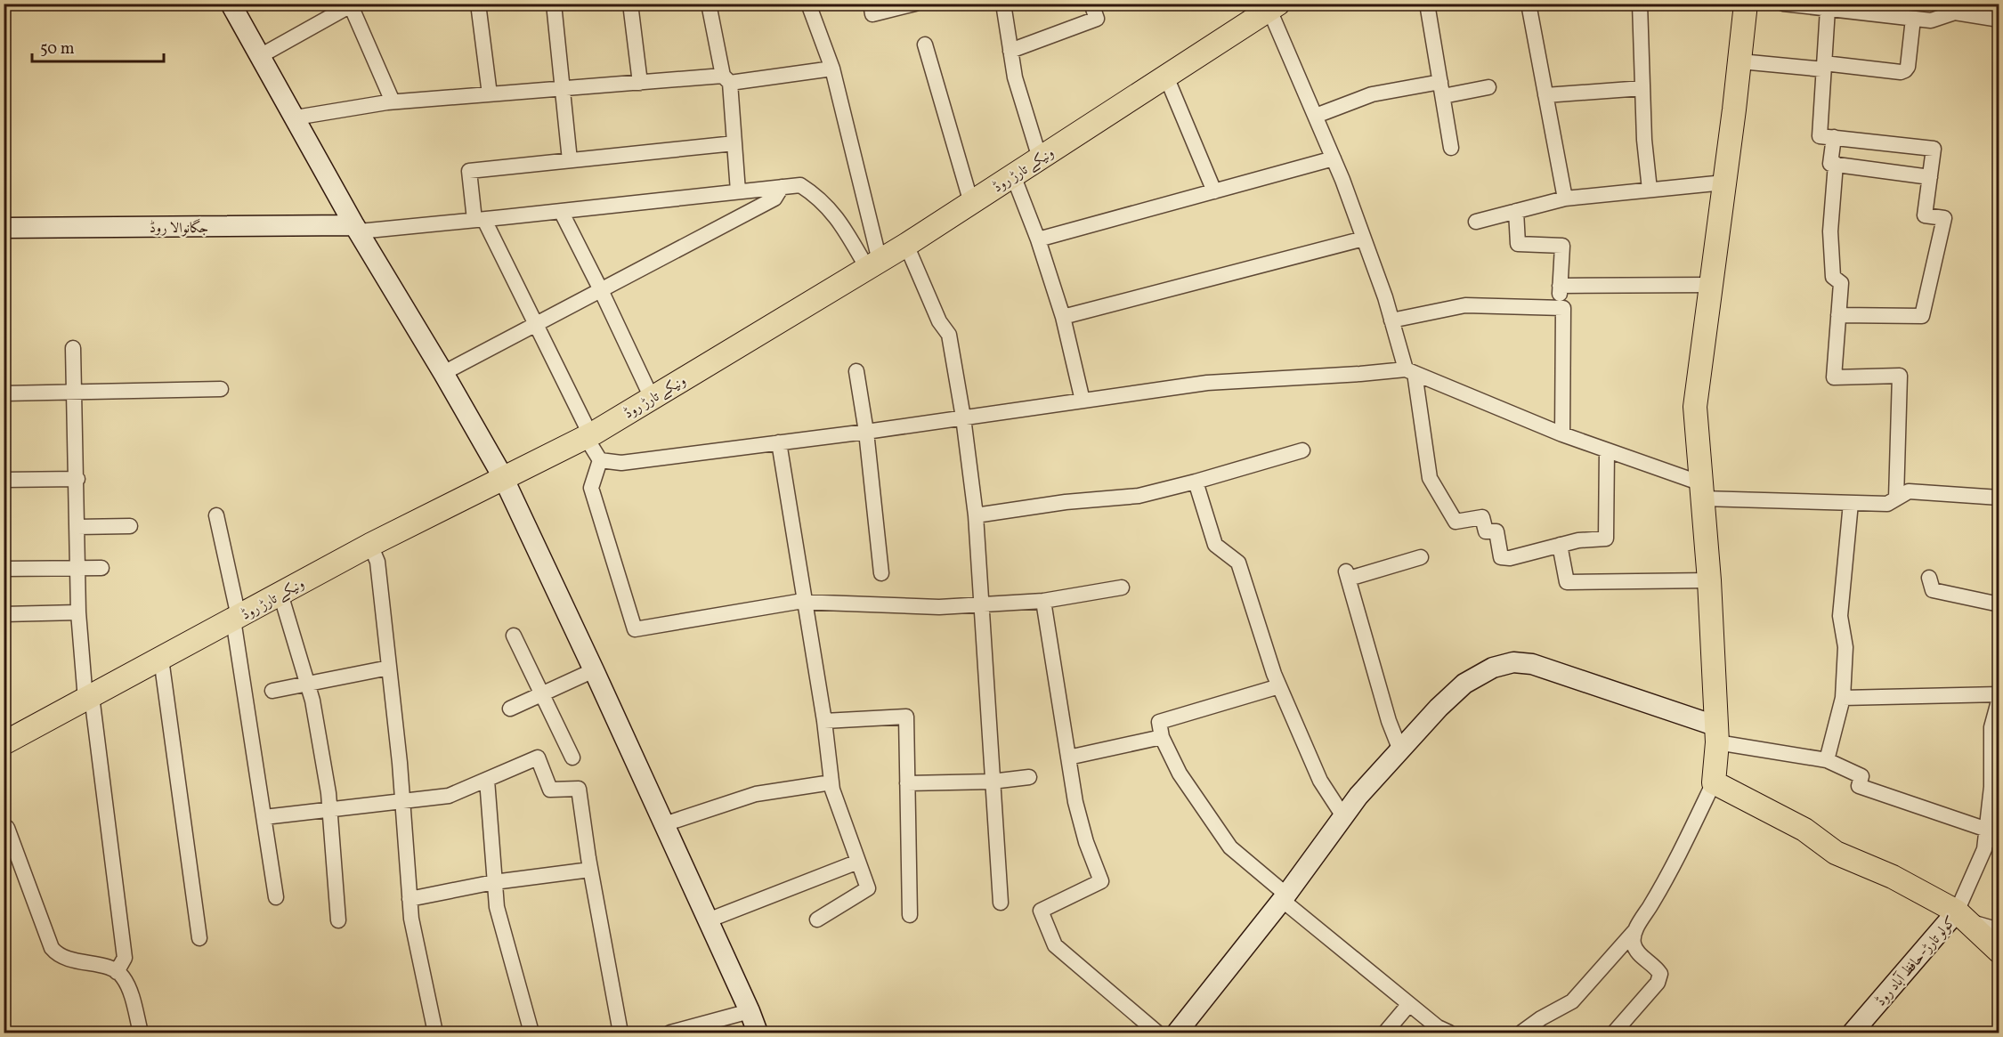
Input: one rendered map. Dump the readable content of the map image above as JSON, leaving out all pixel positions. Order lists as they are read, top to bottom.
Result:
{
  "streets": {
    "main road": ["ونیکے تارڑ روڈ", "جگانوالا روڈ", "کولو تارڑ-حافظ آباد روڈ"]
  },
  "scale_bar": "50 m"
}
